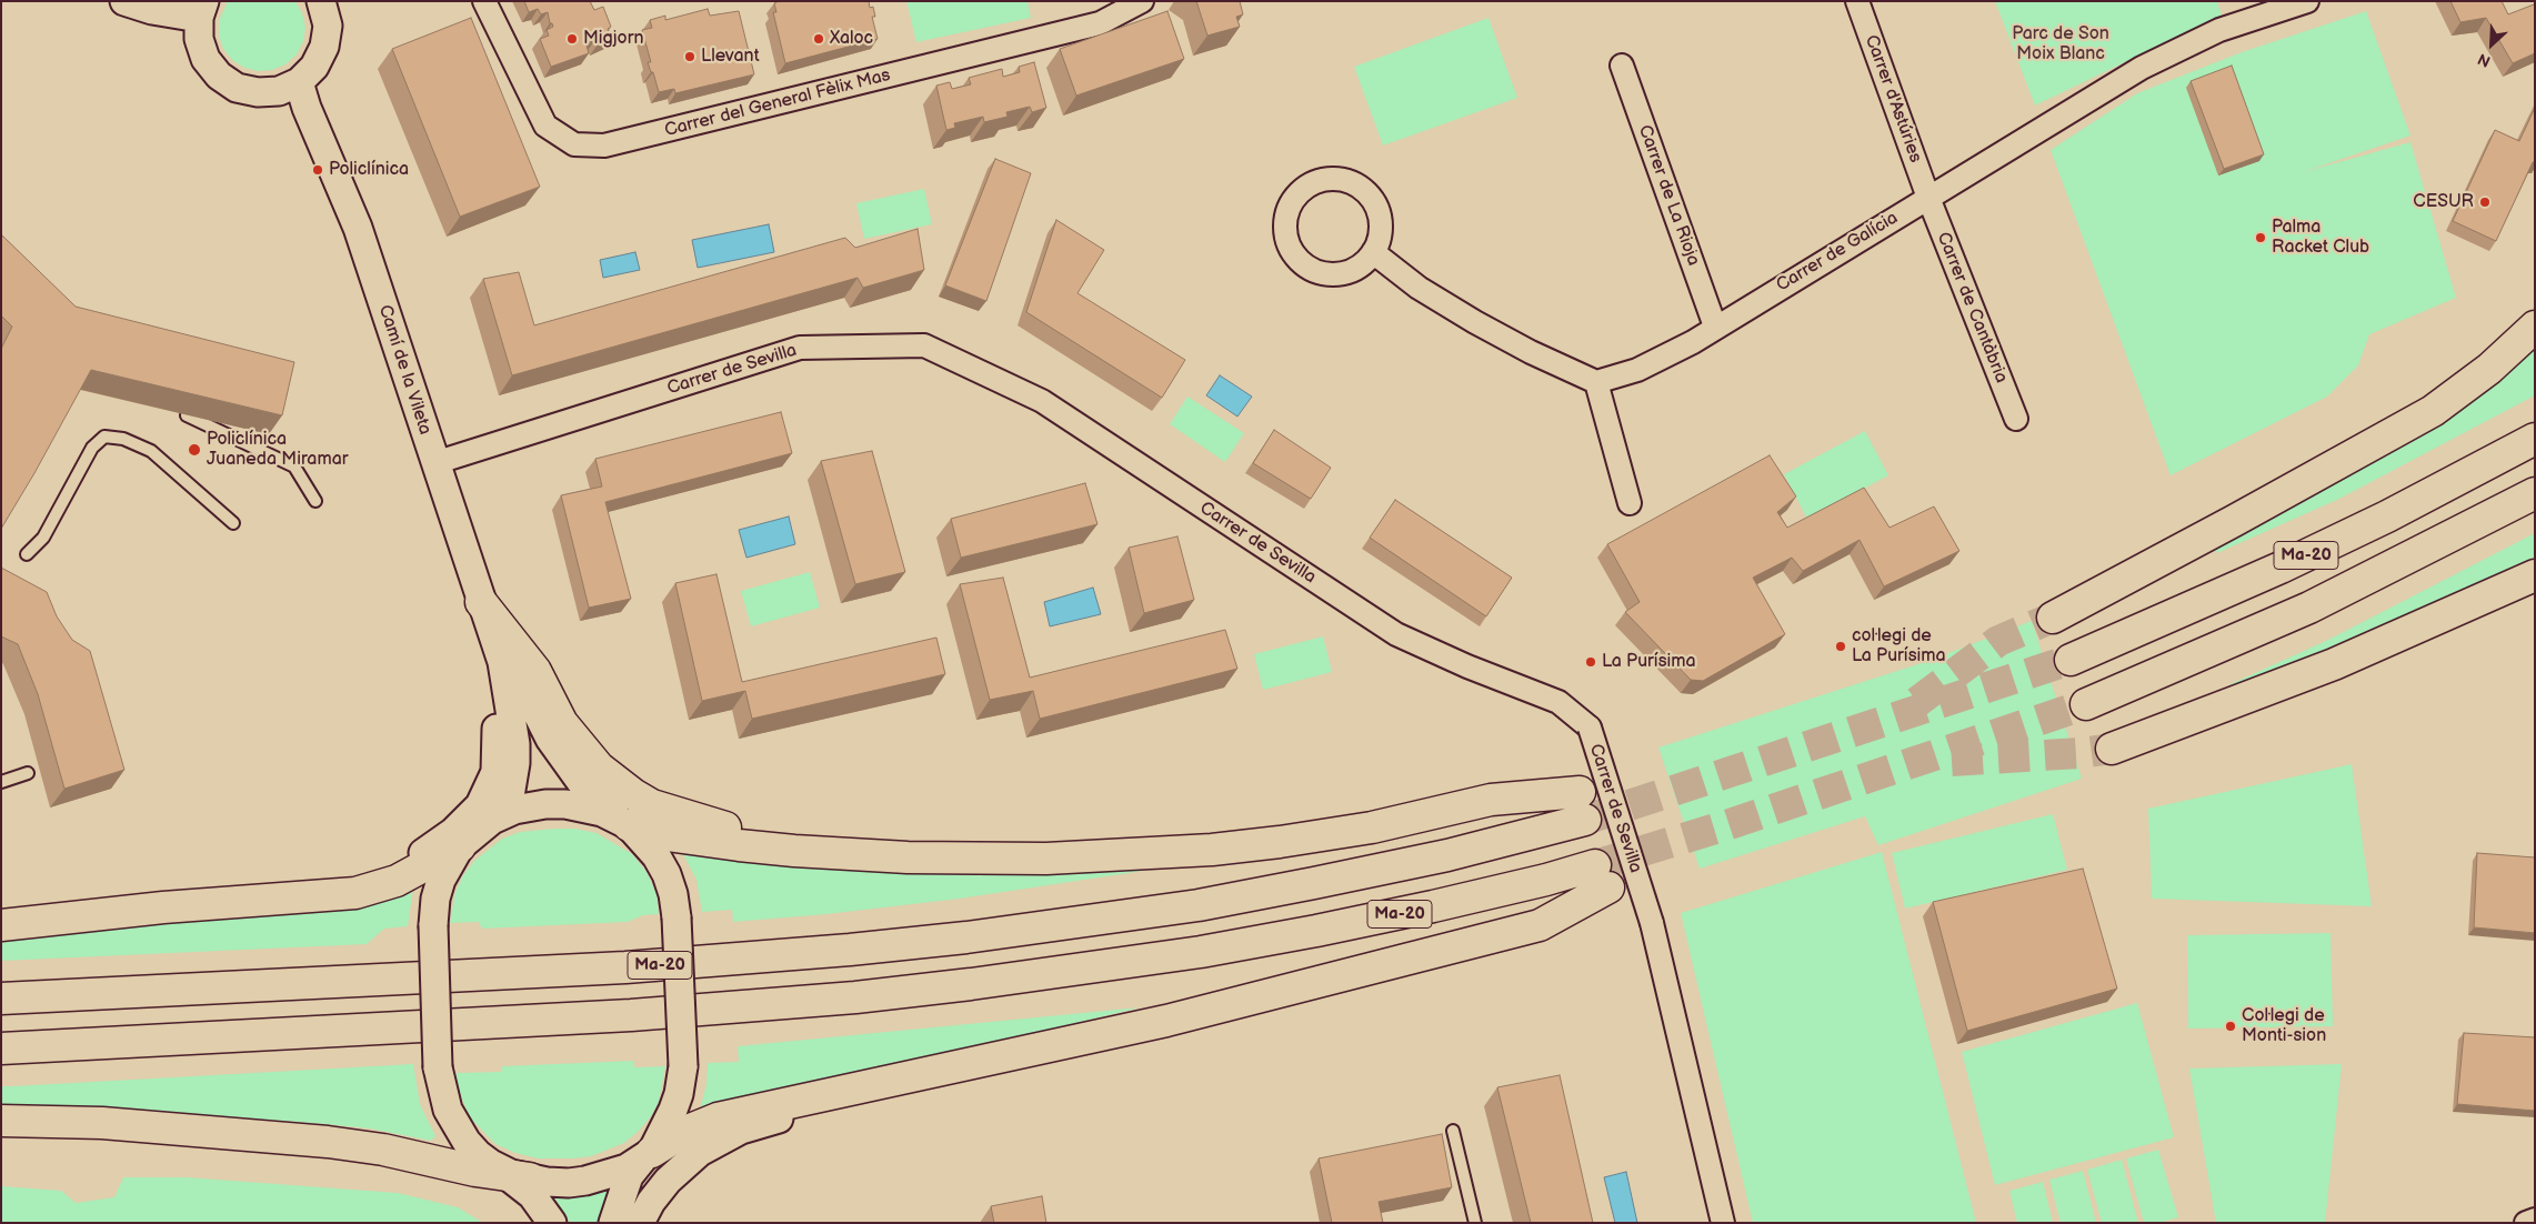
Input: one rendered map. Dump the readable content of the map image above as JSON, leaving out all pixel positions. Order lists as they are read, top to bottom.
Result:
{
  "streets": {
    "highway": ["Ma-20"],
    "street": [
      "Carrer d'Astúries",
      "Carrer del General Fèlix Mas",
      "Carrer de La Rioja",
      "Carrer de Galícia",
      "Carrer de Cantàbria",
      "Camí de la Vileta",
      "Carrer de Sevilla"
    ]
  },
  "crossings": [
    ["Carrer d'Astúries", "Carrer de Galícia"],
    ["Carrer d'Astúries", "Carrer de Cantàbria"],
    ["Carrer de La Rioja", "Carrer de Galícia"],
    ["Carrer de Galícia", "Carrer de Cantàbria"],
    ["Camí de la Vileta", "Carrer de Sevilla"]
  ],
  "parks": ["Parc de Son Moix Blanc"],
  "places": [
    "Migjorn",
    "Xaloc",
    "Llevant",
    "Policlínica",
    "CESUR",
    "Palma Racket Club",
    "Policlínica Juaneda Miramar",
    "col·legi de La Purísima",
    "La Purísima",
    "Col·legi de Monti-sion"
  ],
  "north": "bottom left"
}
